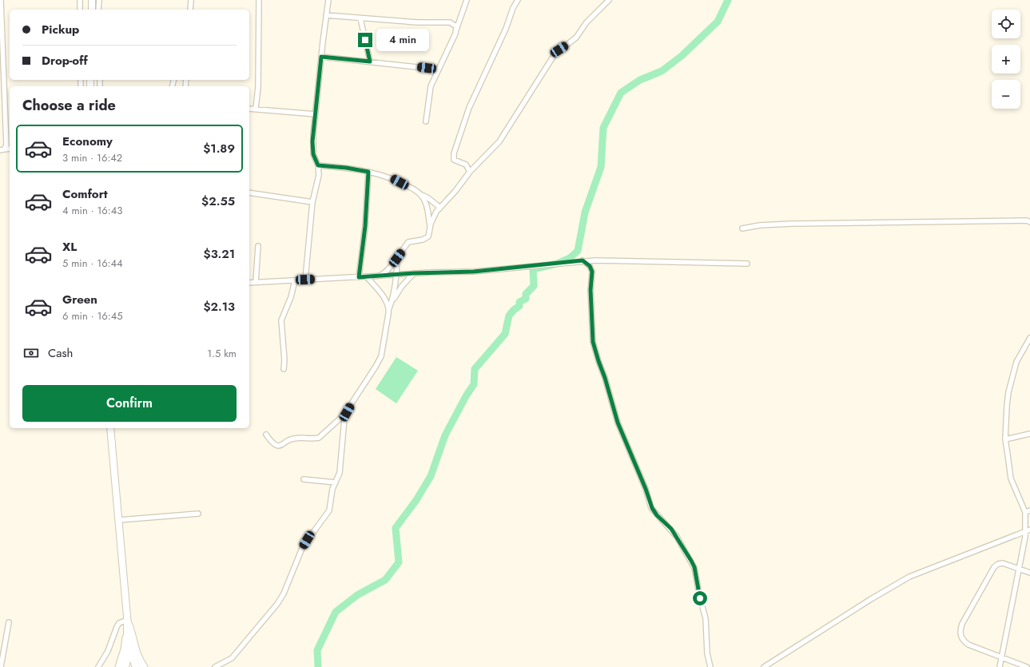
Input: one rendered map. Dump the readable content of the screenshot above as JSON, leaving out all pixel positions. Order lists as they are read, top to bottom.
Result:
{
  "page": {
    "map_buttons": ["+", "−"],
    "banner": ["Pickup", "Drop-off"],
    "bubble": "4 min",
    "heading": "Choose a ride",
    "list": [
      {
        "name": "Economy",
        "note": "3 min · 16:42",
        "value": "$1.89"
      },
      {
        "name": "Comfort",
        "note": "4 min · 16:43",
        "value": "$2.55"
      },
      {
        "name": "XL",
        "note": "5 min · 16:44",
        "value": "$3.21"
      },
      {
        "name": "Green",
        "note": "6 min · 16:45",
        "value": "$2.13"
      }
    ],
    "pay": ["Cash", "1.5 km"],
    "buttons": "Confirm"
  }
}
